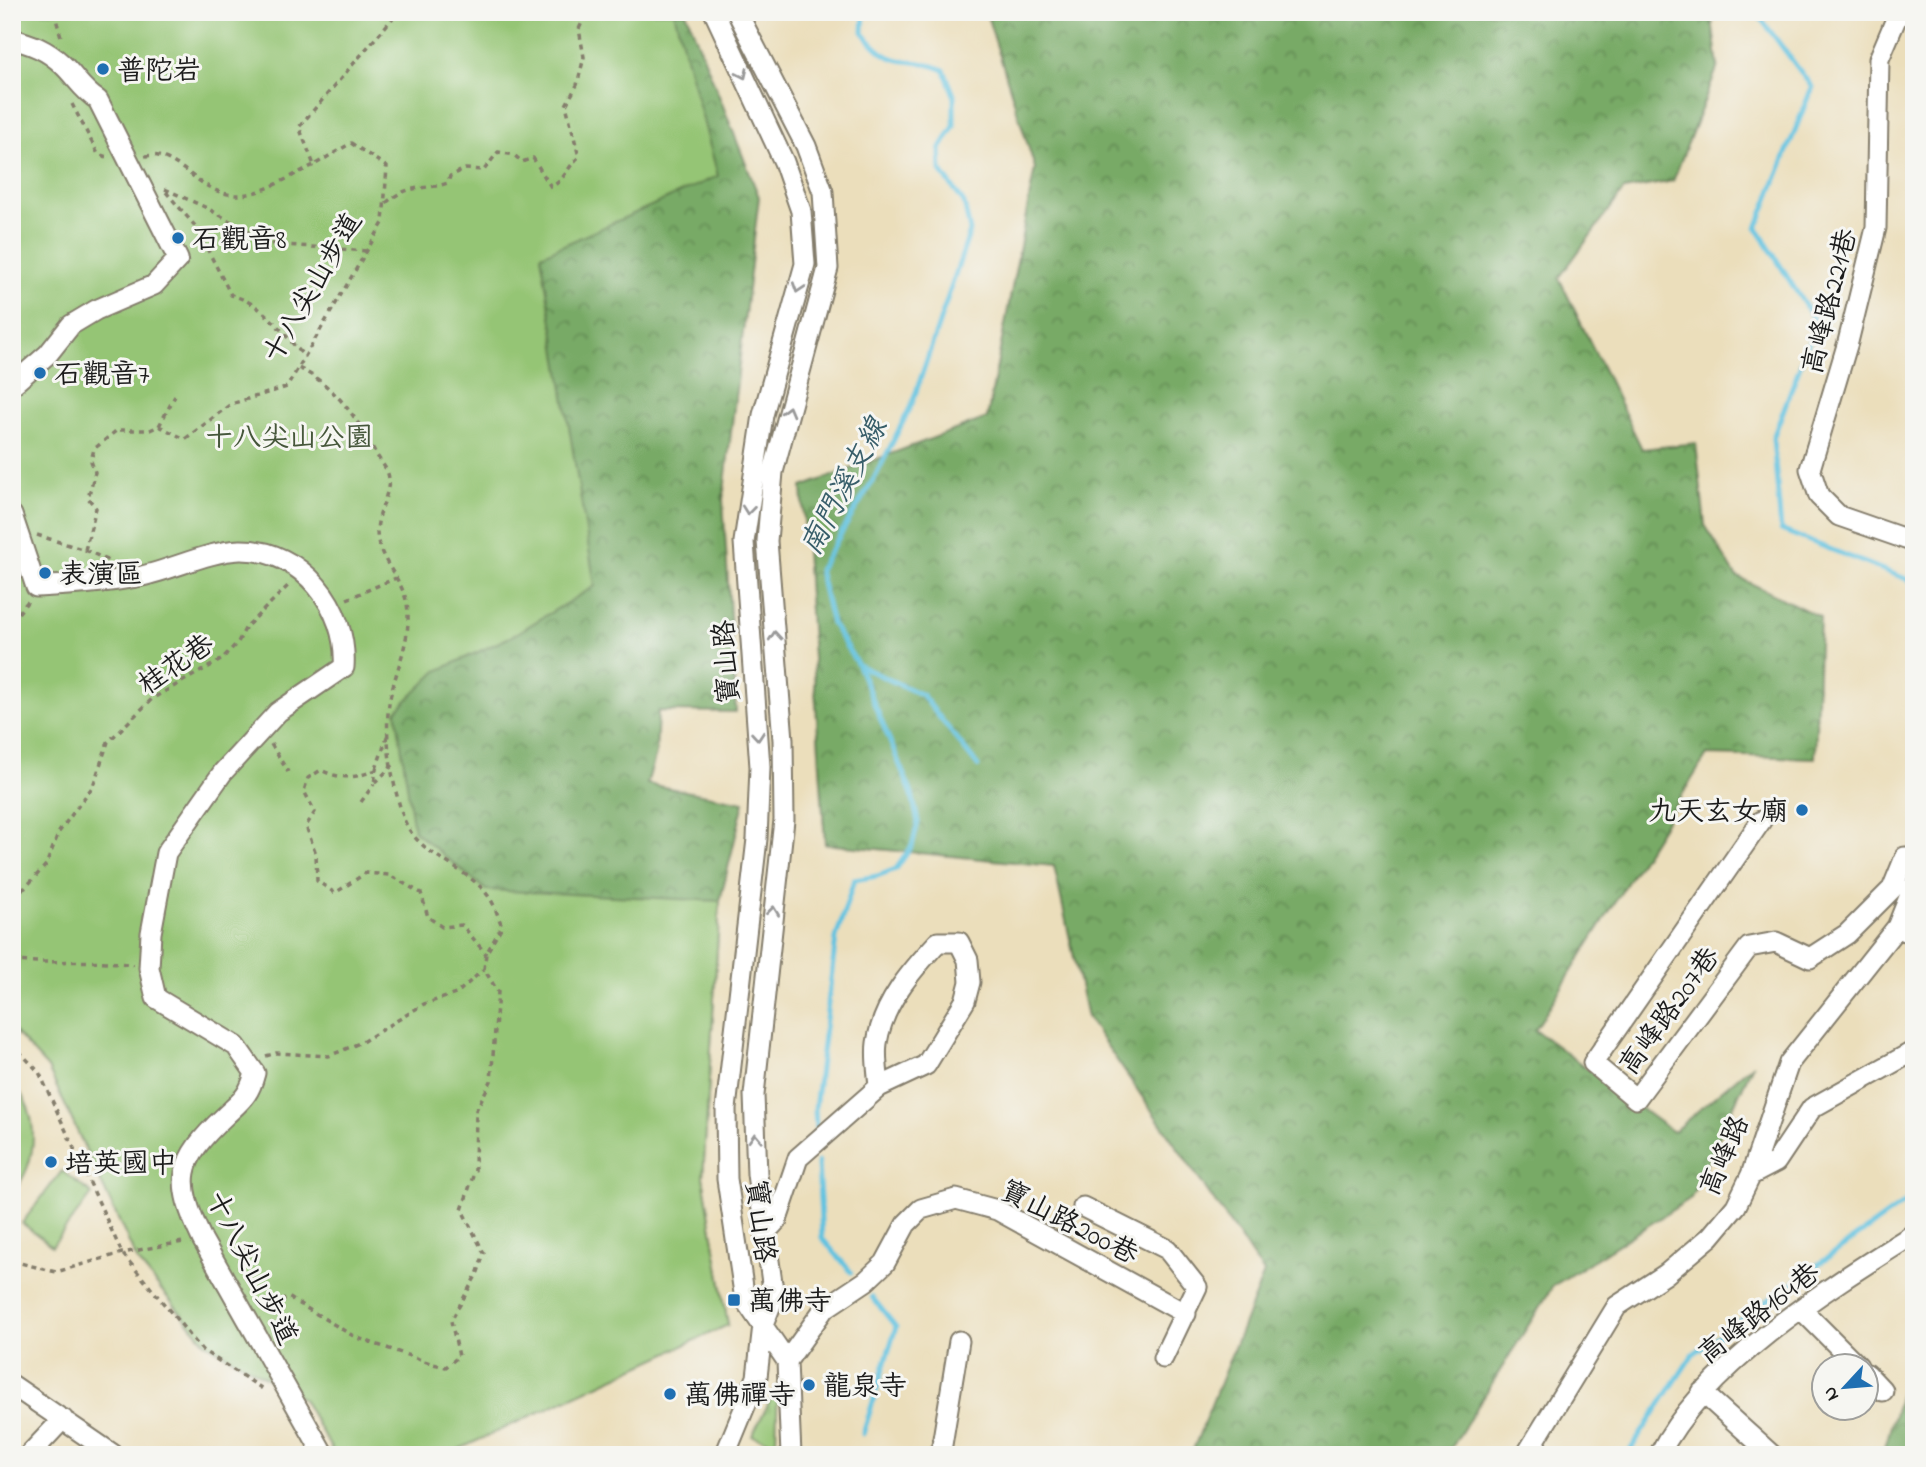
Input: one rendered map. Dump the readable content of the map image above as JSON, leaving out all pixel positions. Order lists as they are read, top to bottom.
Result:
{
  "streets": {
    "street": [
      "十八尖山步道",
      "高峰路221巷",
      "寶山路",
      "高峰路207巷",
      "高峰路",
      "寶山路200巷",
      "高峰路164巷"
    ],
    "path": ["桂花巷"]
  },
  "water": ["南門溪支線"],
  "parks": ["十八尖山公園"],
  "places": {
    "other": [
      "普陀岩",
      "石觀音8",
      "石觀音7",
      "表演區",
      "九天玄女廟",
      "培英國中",
      "龍泉寺",
      "萬佛禪寺"
    ],
    "transit": ["萬佛寺"]
  },
  "north": "bottom left"
}
